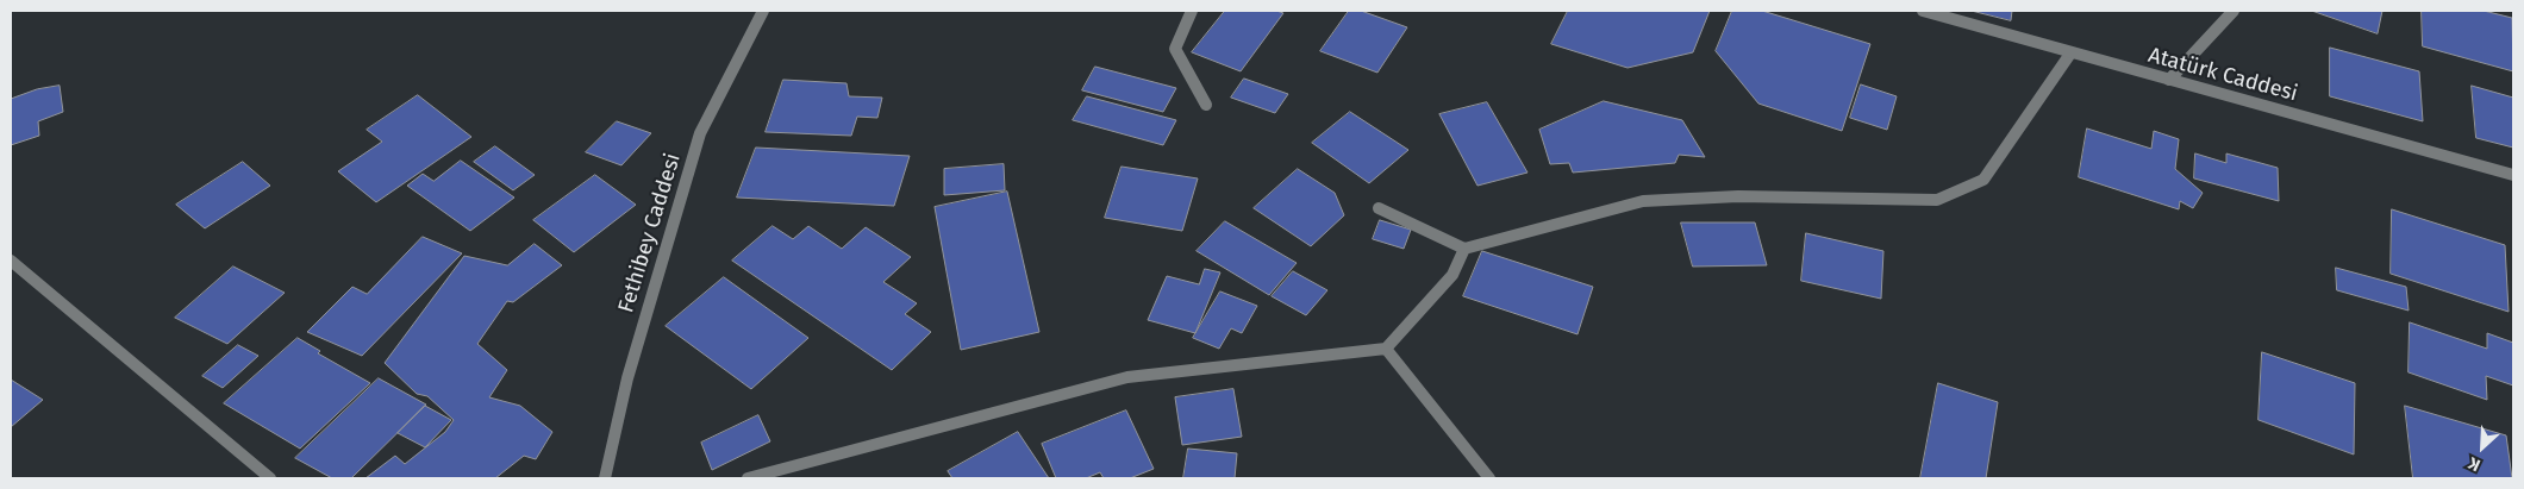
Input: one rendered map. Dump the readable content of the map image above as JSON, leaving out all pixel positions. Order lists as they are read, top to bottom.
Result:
{
  "streets": {
    "street": ["Atatürk Caddesi", "Fethibey Caddesi"]
  },
  "north": "bottom left"
}
